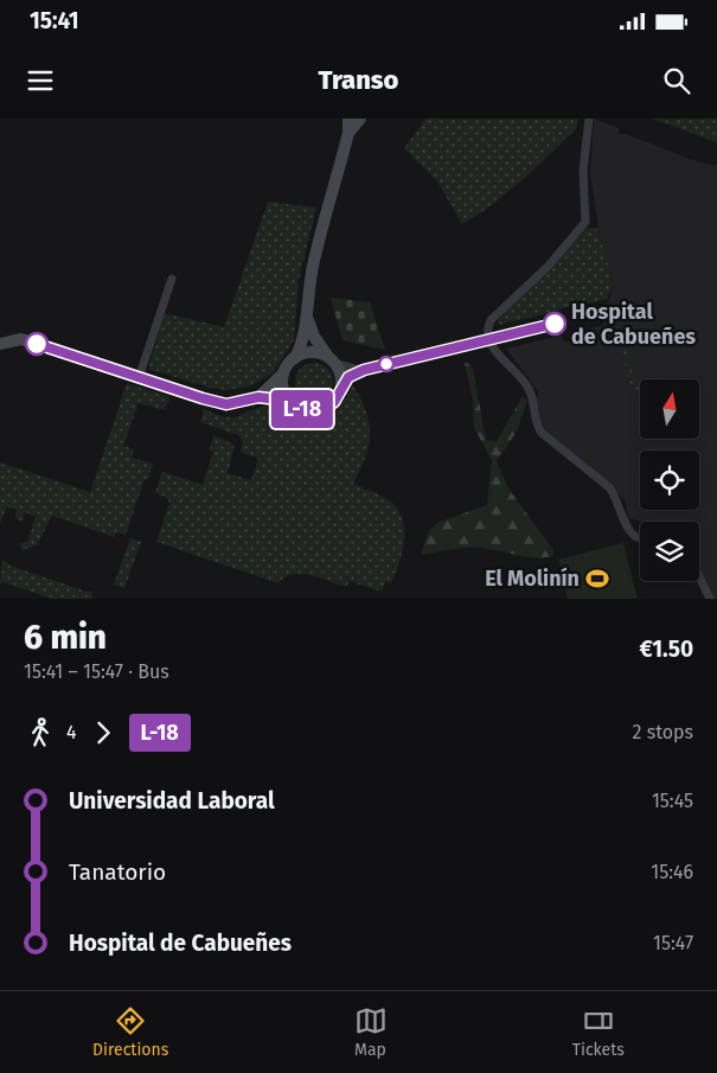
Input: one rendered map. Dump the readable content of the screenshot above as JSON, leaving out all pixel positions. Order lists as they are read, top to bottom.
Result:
{
  "places": {
    "other": ["Hospital de Cabueñes"],
    "sports": ["El Molinín"]
  },
  "lines": ["bus line L-18"],
  "north": "top",
  "page": {
    "status": "15:41",
    "header": "Transo",
    "on_map": "L-18",
    "heading": ["6 min", "15:41 – 15:47 · Bus", "€1.50"],
    "legs": ["4", "L-18", "2 stops"],
    "list": [
      {
        "name": "Universidad Laboral",
        "value": "15:45"
      },
      {
        "name": "Tanatorio",
        "value": "15:46"
      },
      {
        "name": "Hospital de Cabueñes",
        "value": "15:47"
      }
    ],
    "tabs": ["Directions", "Map", "Tickets"]
  }
}
